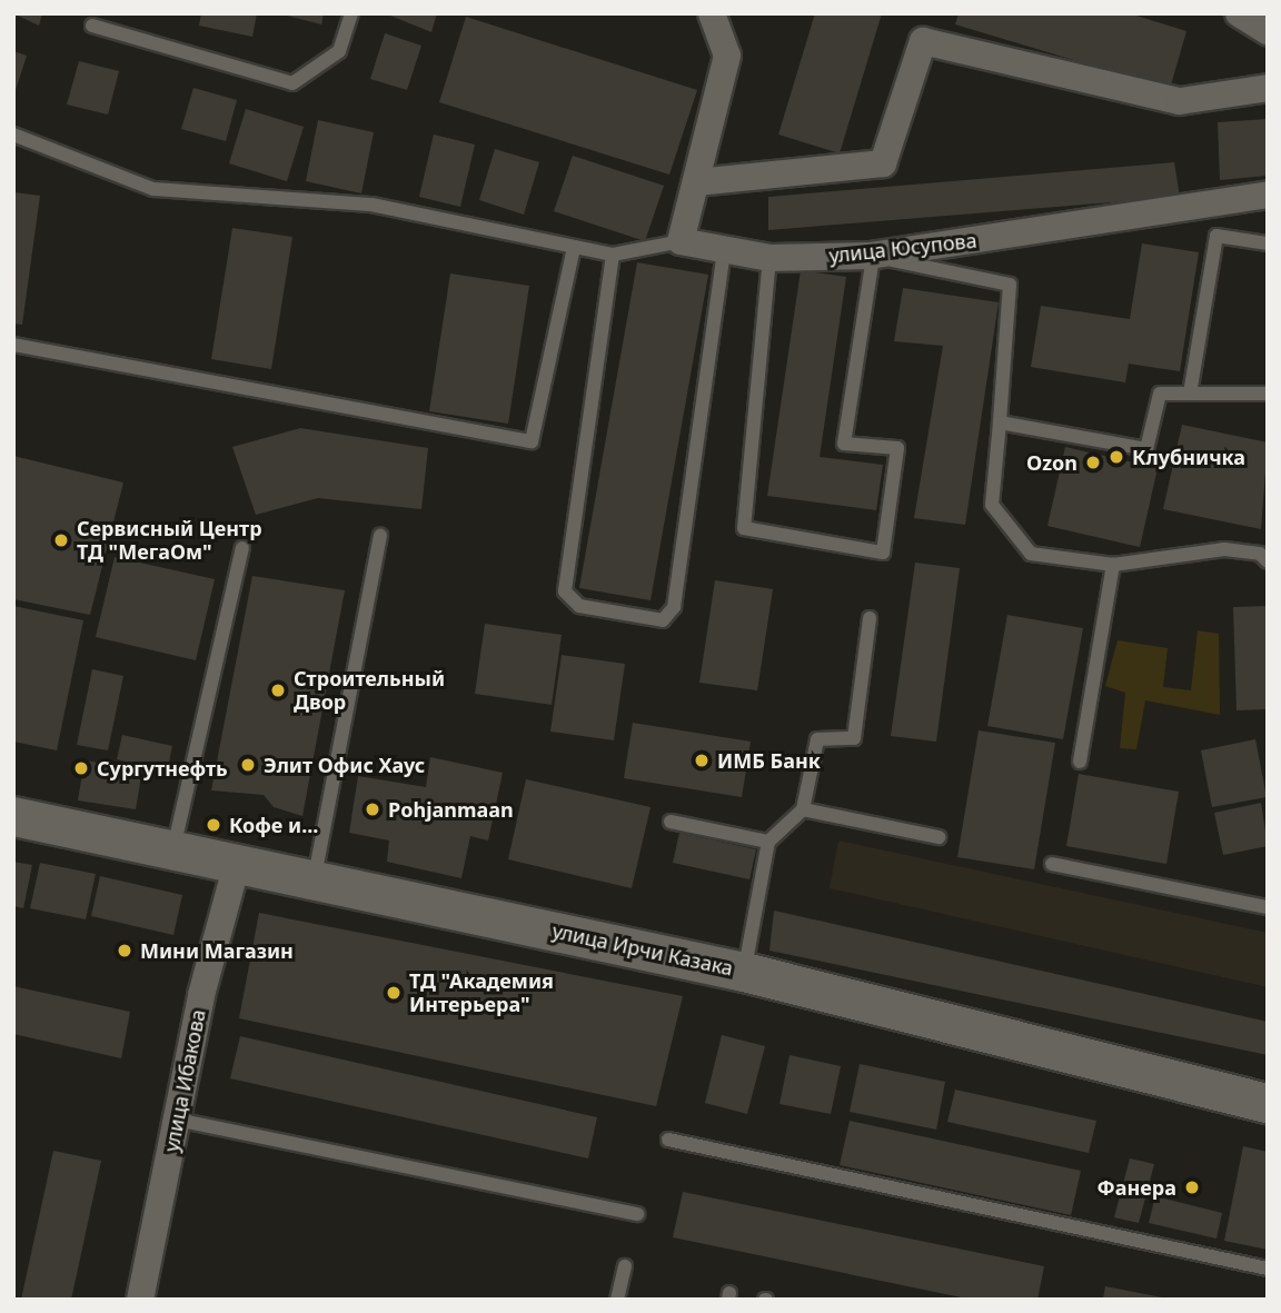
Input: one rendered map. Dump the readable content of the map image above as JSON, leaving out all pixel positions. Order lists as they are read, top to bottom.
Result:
{
  "streets": {
    "main road": ["улица Ирчи Казака"],
    "street": ["улица Юсупова", "улица Ибакова"]
  },
  "crossings": [
    ["улица Ирчи Казака", "улица Ибакова"]
  ],
  "places": [
    "Клубничка",
    "Ozon",
    "Сервисный Центр ТД \"МегаОм\"",
    "Строительный Двор",
    "ИМБ Банк",
    "Элит Офис Хаус",
    "Сургутнефть",
    "Pohjanmaan",
    "Кофе и...",
    "Мини Магазин",
    "ТД \"Академия Интерьера\"",
    "Фанера"
  ]
}
